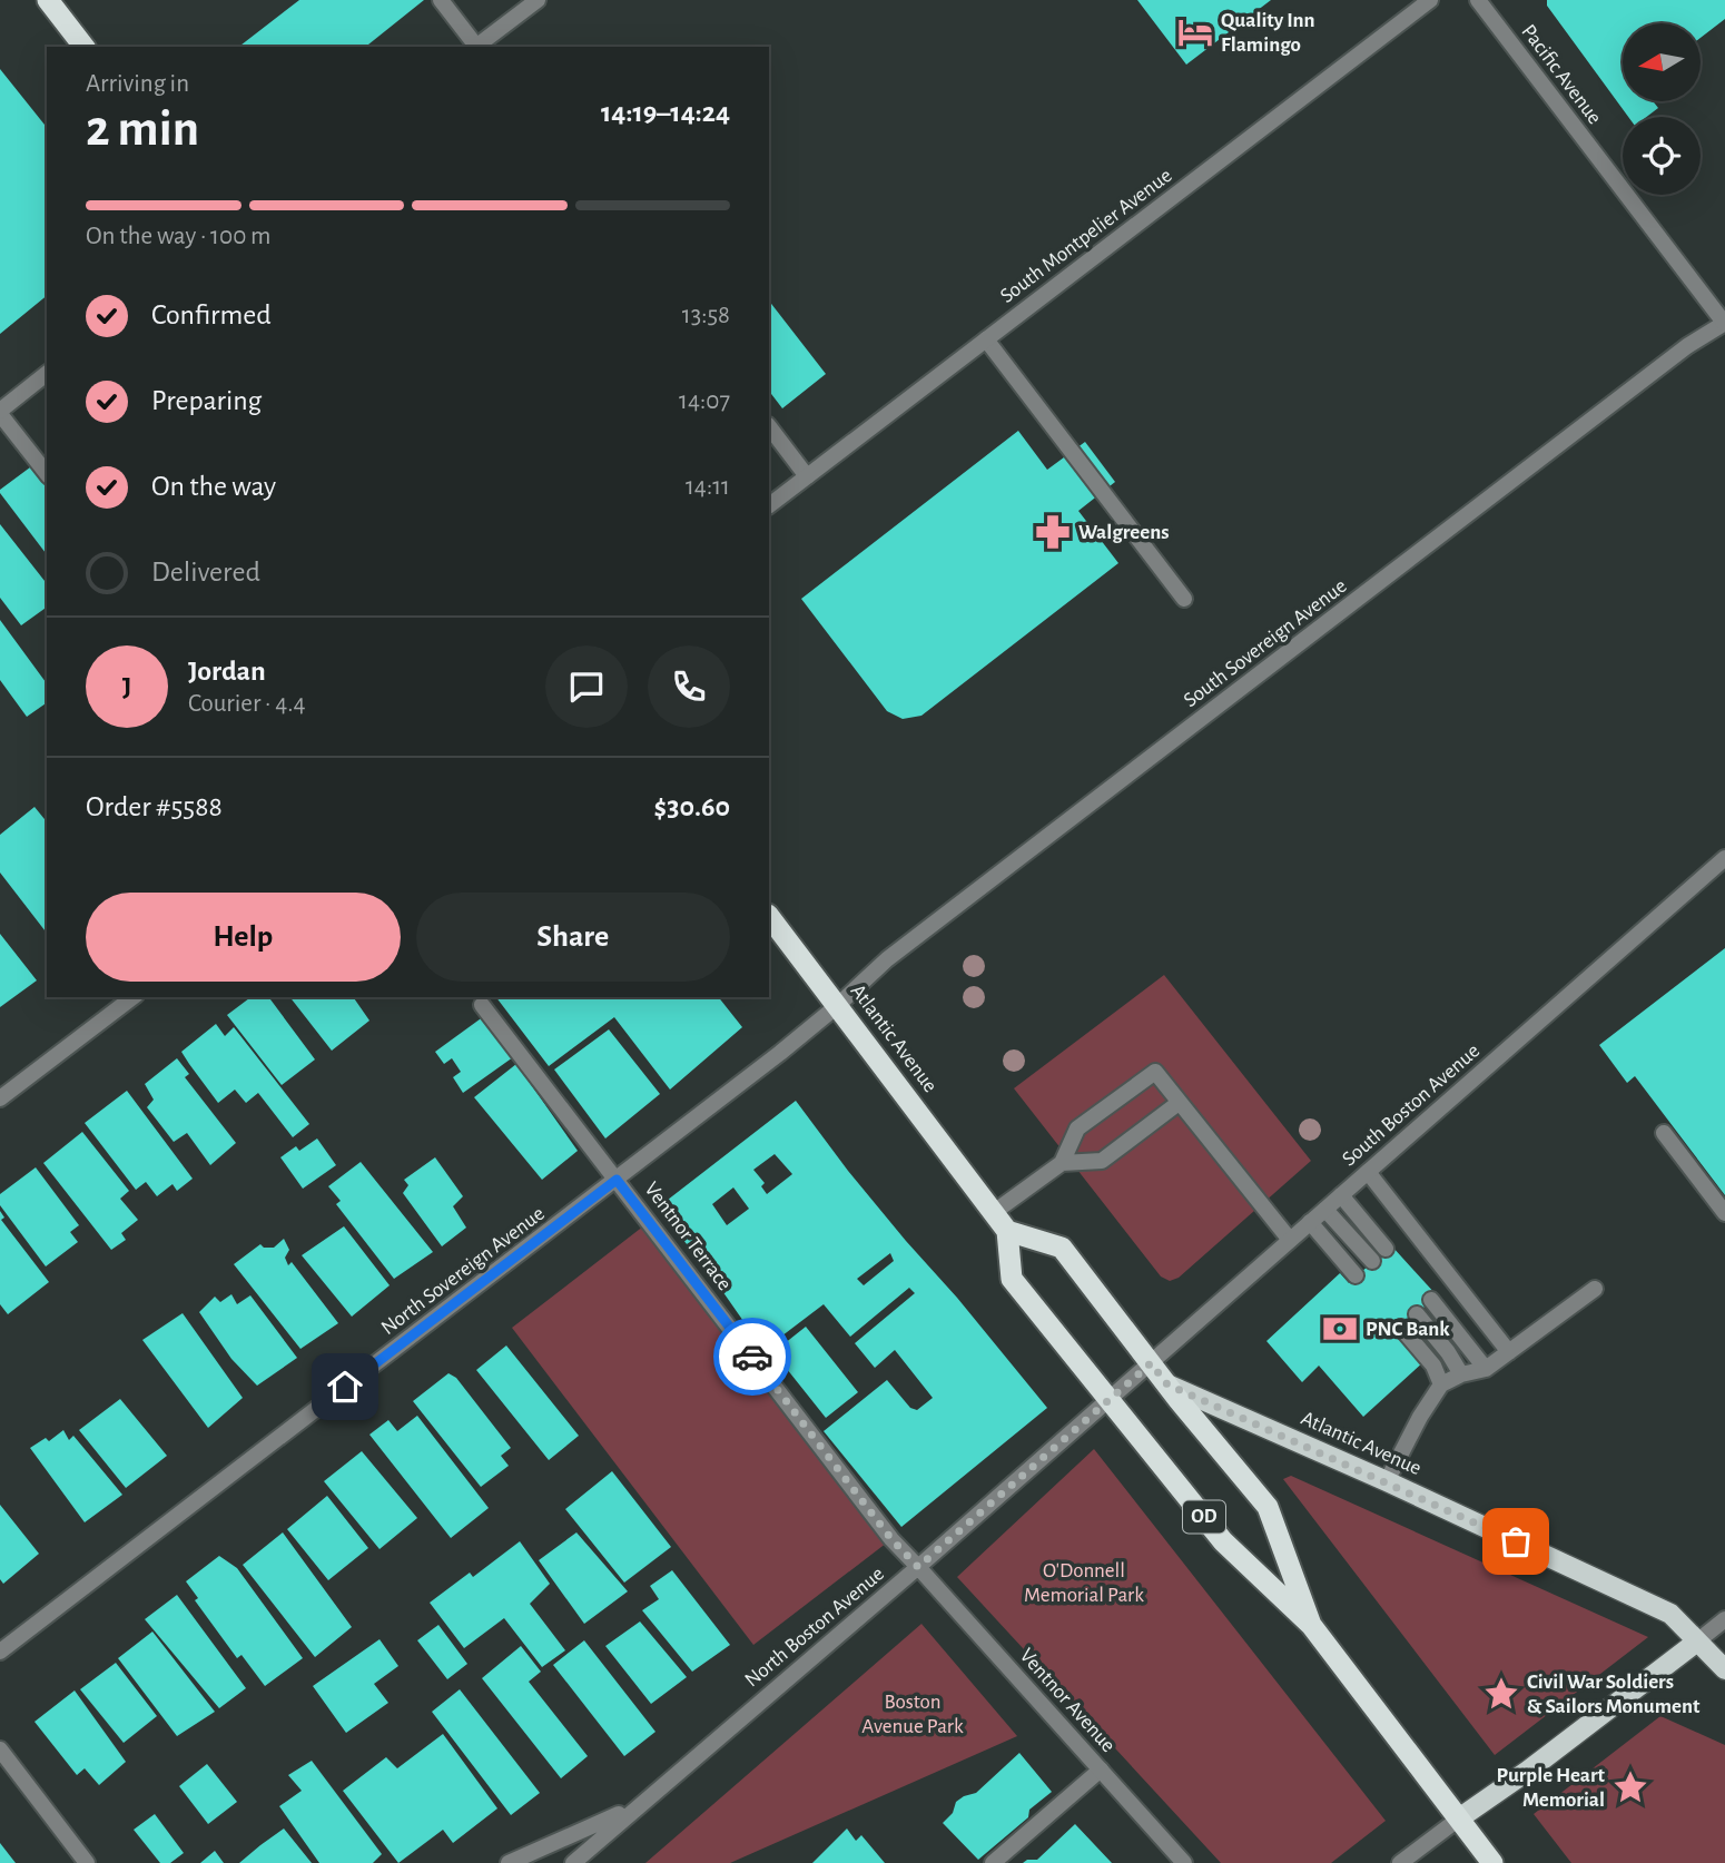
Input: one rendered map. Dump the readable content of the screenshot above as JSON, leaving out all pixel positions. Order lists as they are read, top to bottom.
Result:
{
  "streets": {
    "highway": ["Atlantic Avenue", "OD"],
    "street": [
      "Pacific Avenue",
      "South Montpelier Avenue",
      "South Sovereign Avenue",
      "South Boston Avenue",
      "Ventnor Terrace",
      "North Sovereign Avenue",
      "North Boston Avenue",
      "Ventnor Avenue"
    ]
  },
  "crossings": [
    ["Pacific Avenue", "South Sovereign Avenue"],
    ["South Sovereign Avenue", "Atlantic Avenue"],
    ["South Sovereign Avenue", "North Sovereign Avenue"],
    ["Atlantic Avenue", "South Boston Avenue"],
    ["Atlantic Avenue", "North Sovereign Avenue"],
    ["Atlantic Avenue", "OD"],
    ["South Boston Avenue", "North Boston Avenue"],
    ["Ventnor Terrace", "North Sovereign Avenue"],
    ["Ventnor Terrace", "North Boston Avenue"],
    ["Ventnor Terrace", "Ventnor Avenue"],
    ["OD", "North Boston Avenue"],
    ["North Boston Avenue", "Ventnor Avenue"]
  ],
  "parks": ["O'Donnell Memorial Park", "Boston Avenue Park"],
  "places": {
    "hotel": ["Quality Inn Flamingo"],
    "pharmacy": ["Walgreens"],
    "bank": ["PNC Bank"],
    "place": ["Civil War Soldiers & Sailors Monument", "Purple Heart Memorial"]
  },
  "north": "left",
  "page": {
    "heading": ["2 min", "Arriving in", "14:19–14:24"],
    "panel": [
      "Jordan",
      "Courier · 4.4",
      "Order #5588",
      "$30.60"
    ],
    "bar": "On the way · 100 m",
    "list": [
      ["Confirmed", "13:58"],
      ["Preparing", "14:07"],
      ["On the way", "14:11"],
      "Delivered"
    ],
    "round": "J",
    "buttons": ["Help", "Share"]
  }
}
